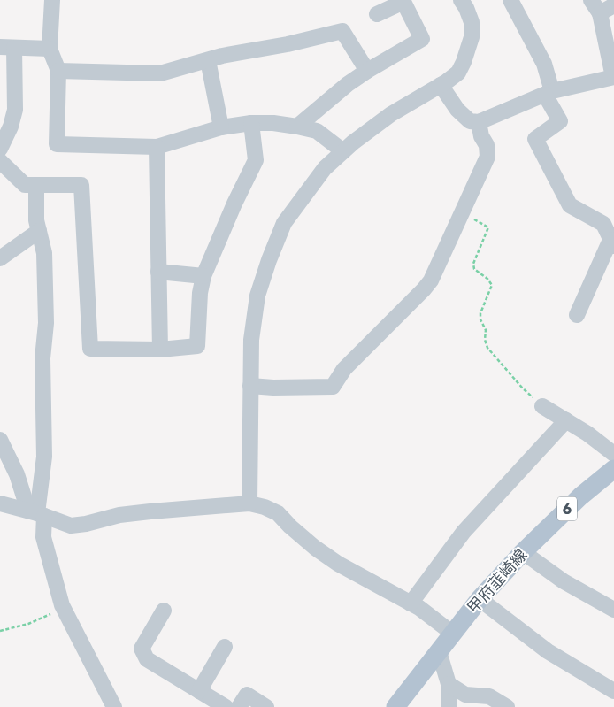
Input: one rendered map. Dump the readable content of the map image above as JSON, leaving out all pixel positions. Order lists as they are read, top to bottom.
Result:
{
  "streets": {
    "main road": ["6", "甲府韮崎線"]
  }
}
